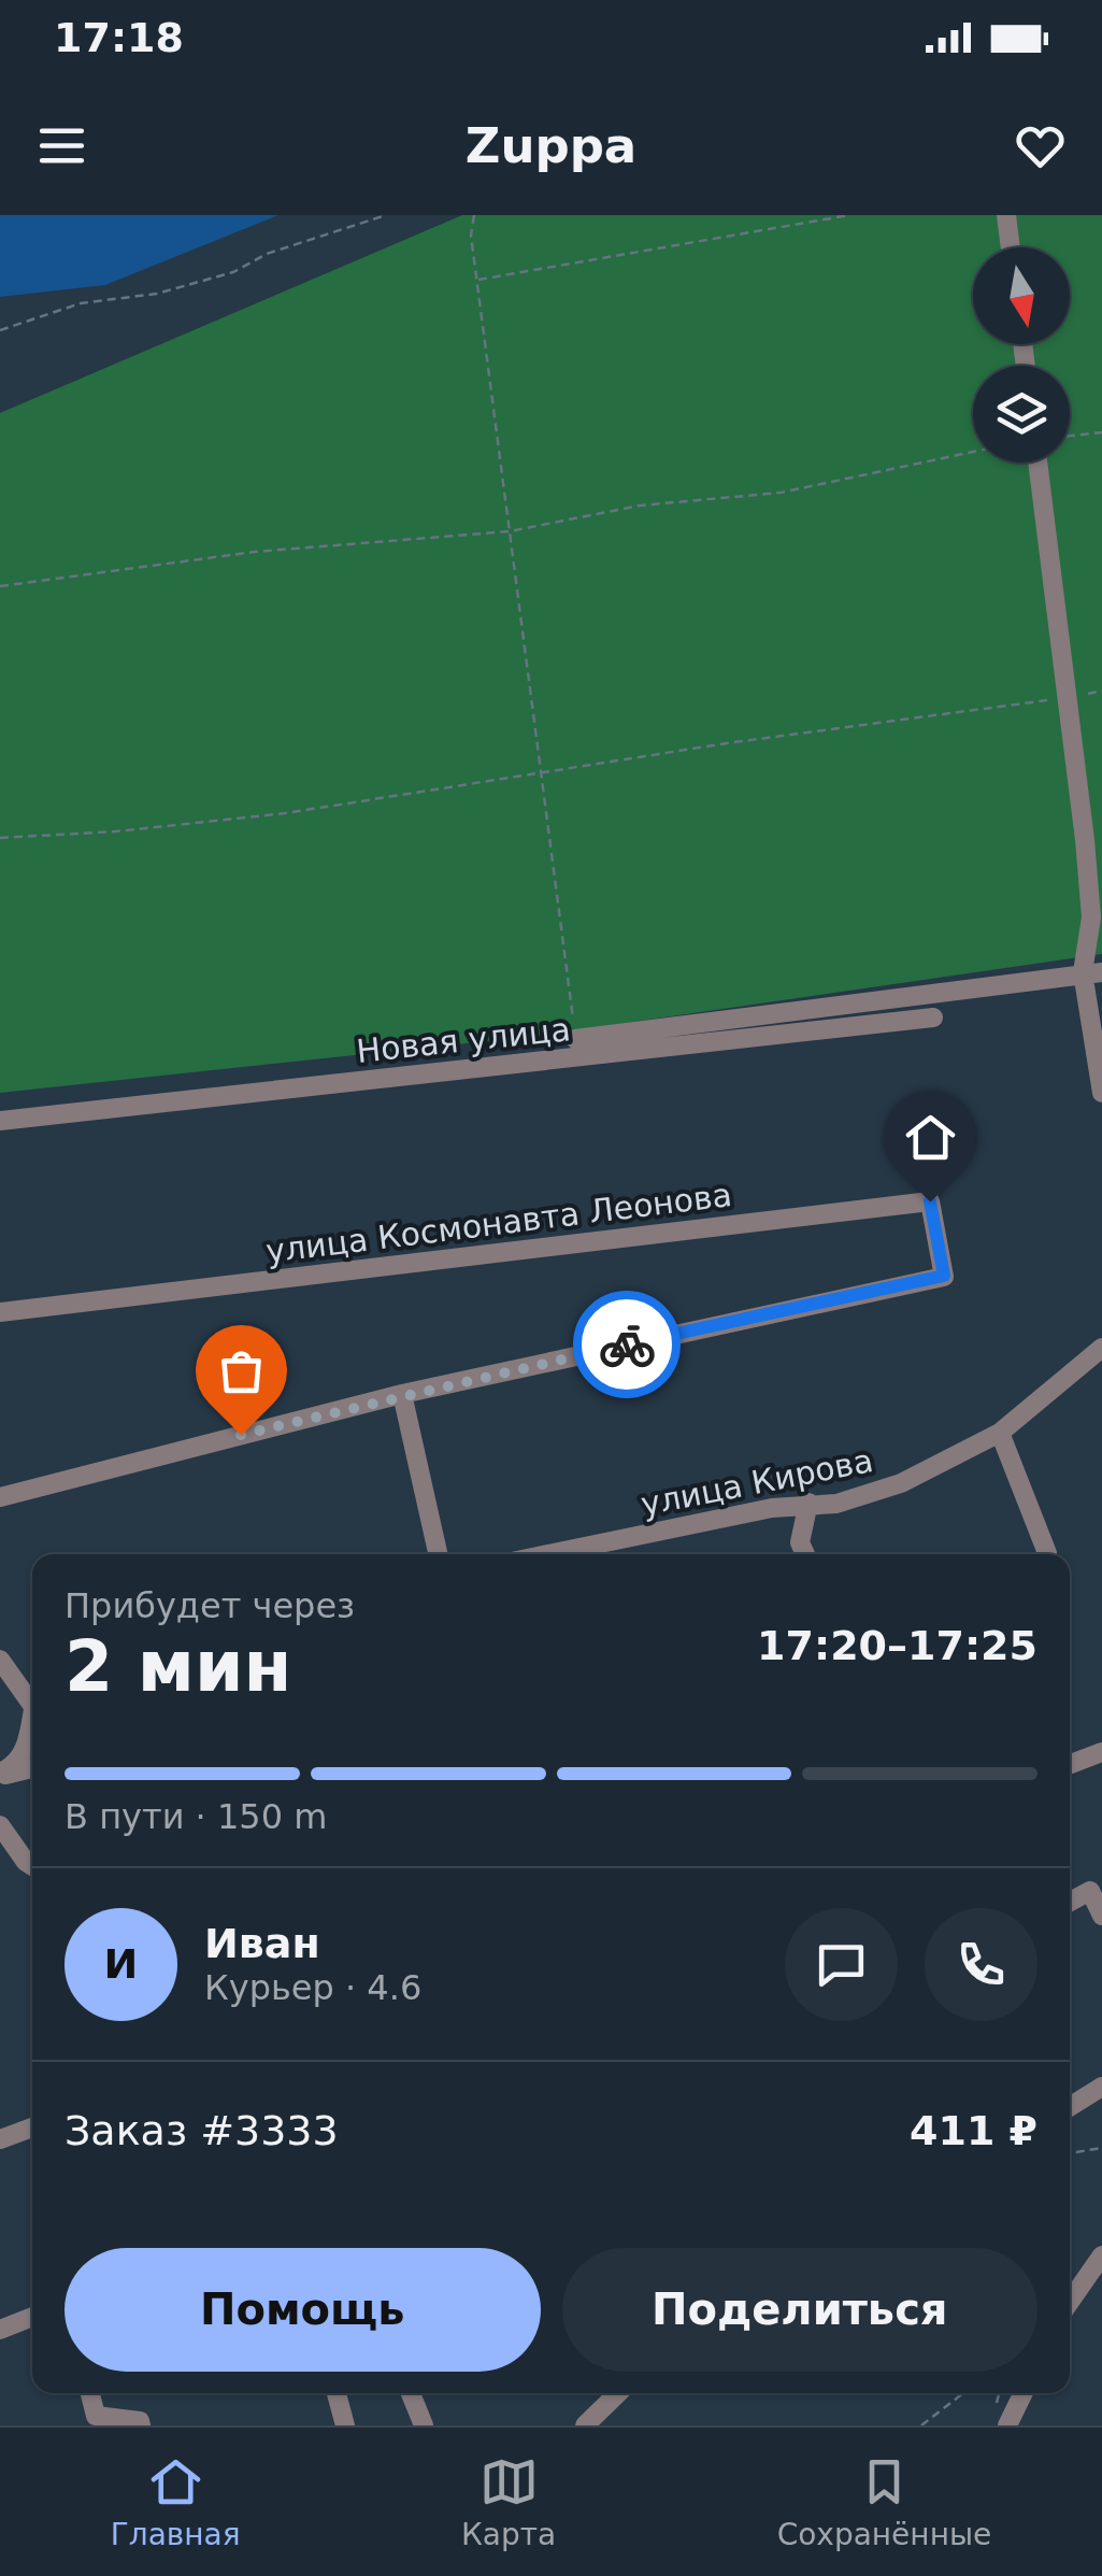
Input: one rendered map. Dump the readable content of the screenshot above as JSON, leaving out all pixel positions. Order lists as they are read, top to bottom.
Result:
{
  "streets": {
    "street": ["Новая улица", "улица Космонавта Леонова", "улица Кирова"]
  },
  "north": "bottom",
  "page": {
    "status": "17:18",
    "header": "Zuppa",
    "heading": ["2 мин", "Прибудет через", "17:20–17:25"],
    "panel": [
      "Иван",
      "Курьер · 4.6",
      "Заказ #3333",
      "411 ₽"
    ],
    "bar": "В пути · 150 m",
    "round": "И",
    "buttons": ["Помощь", "Поделиться"],
    "tabs": ["Главная", "Карта", "Сохранённые"]
  }
}
